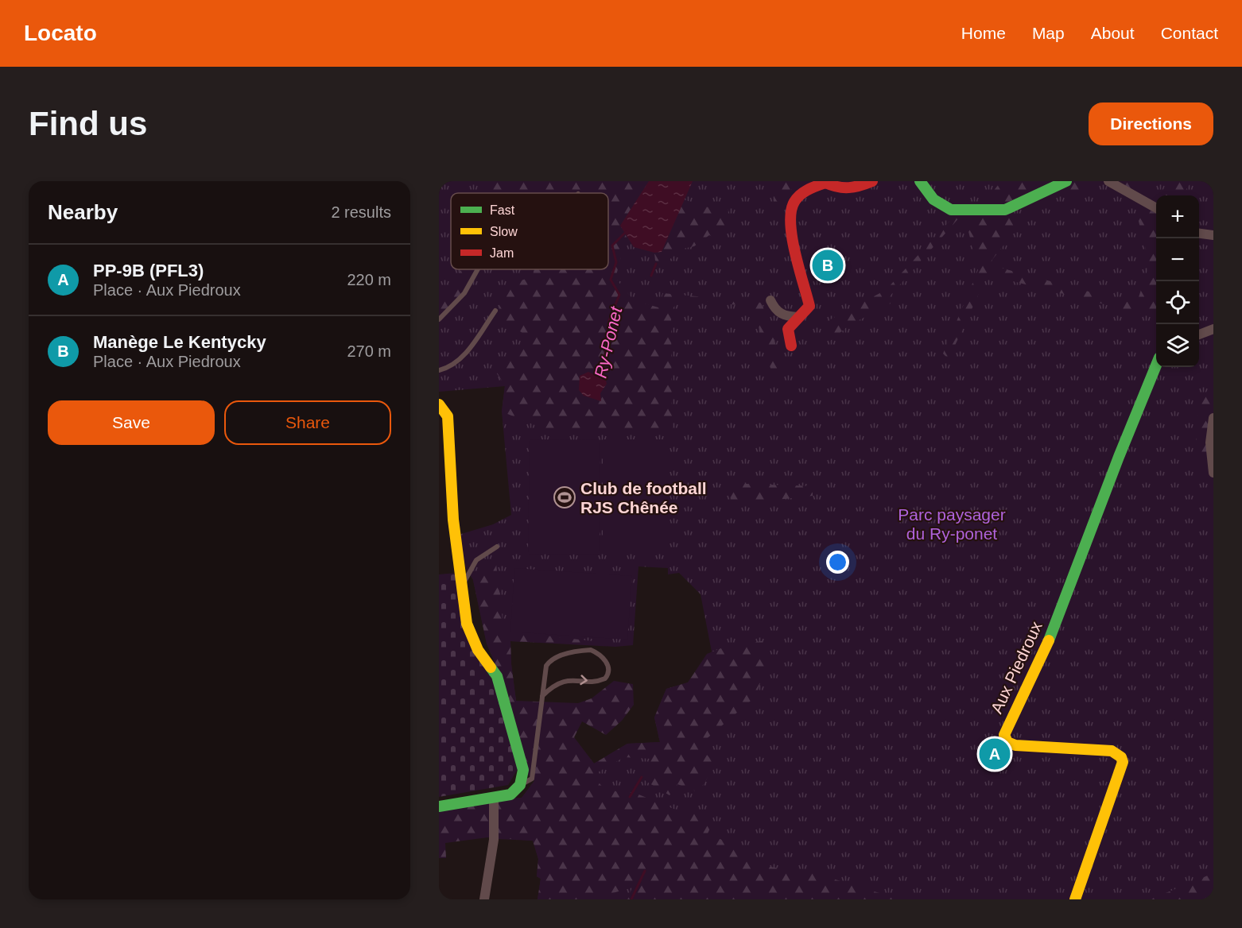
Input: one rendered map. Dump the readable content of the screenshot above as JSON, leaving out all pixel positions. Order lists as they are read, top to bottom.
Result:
{
  "streets": {
    "street": ["Aux Piedroux"]
  },
  "water": ["Ry-Ponet"],
  "parks": ["Parc paysager du Ry-ponet"],
  "places": {
    "sports": ["Club de football RJS Chênée"]
  },
  "legend": ["Fast", "Slow", "Jam"],
  "page": {
    "header": "Locato",
    "nav": [
      "Home",
      "Map",
      "About",
      "Contact"
    ],
    "buttons": [
      "Directions",
      ["Save", "Share"]
    ],
    "title": "Find us",
    "heading": ["Nearby", "2 results"],
    "map_buttons": ["+", "−"],
    "list": [
      {
        "mark": "A",
        "name": "PP-9B (PFL3)",
        "note": "Place · Aux Piedroux",
        "value": "220 m"
      },
      {
        "mark": "B",
        "name": "Manège Le Kentycky",
        "note": "Place · Aux Piedroux",
        "value": "270 m"
      }
    ],
    "pins": ["B", "A"]
  }
}
